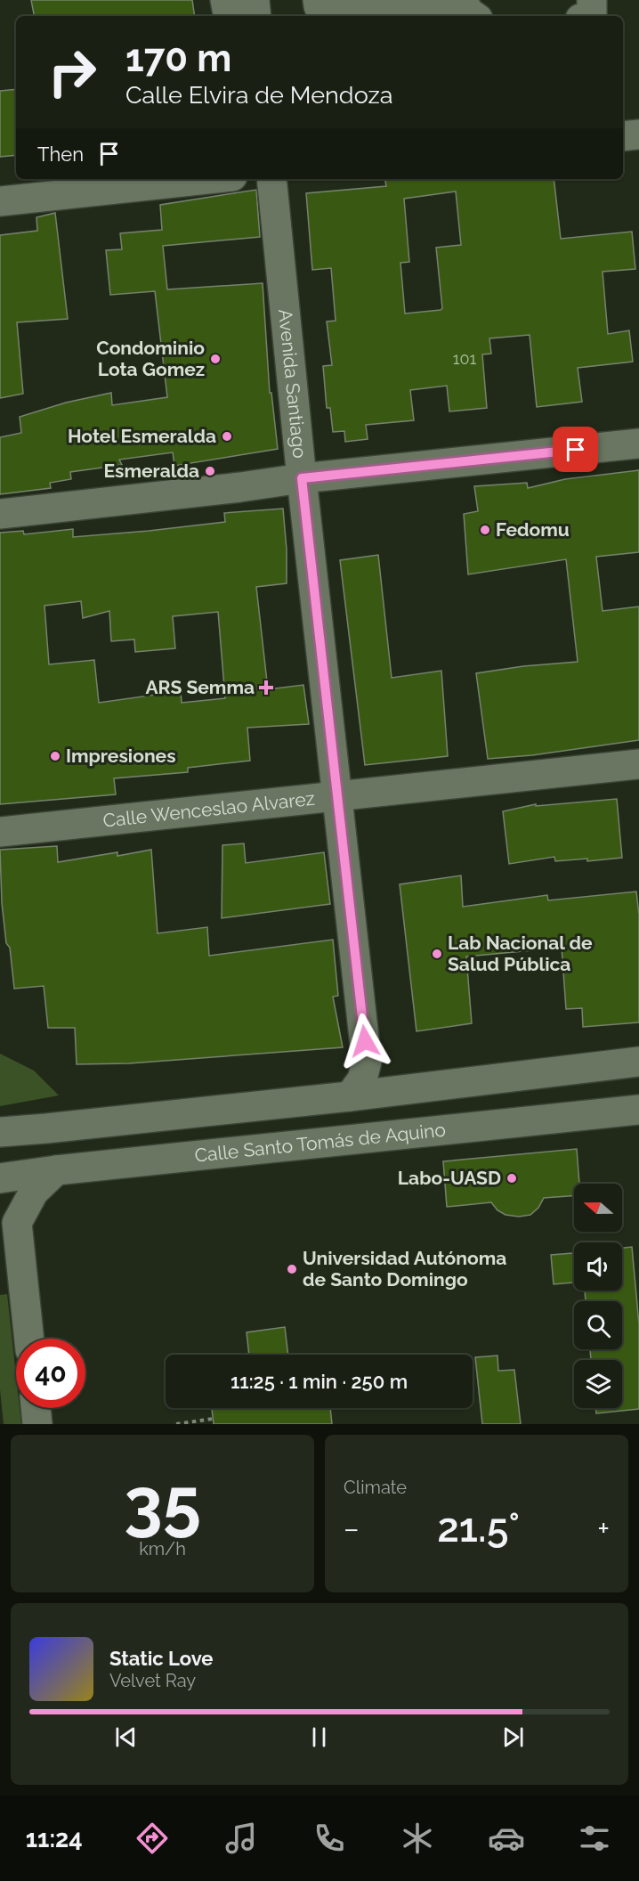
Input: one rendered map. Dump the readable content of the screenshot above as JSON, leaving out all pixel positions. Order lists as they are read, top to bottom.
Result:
{
  "streets": {
    "street": ["Avenida Santiago", "Calle Wenceslao Alvarez", "Calle Santo Tomás de Aquino"]
  },
  "crossings": [
    ["Avenida Santiago", "Calle Wenceslao Alvarez"]
  ],
  "places": {
    "other": [
      "Condominio Lota Gomez",
      "Hotel Esmeralda",
      "Esmeralda",
      "Fedomu",
      "Impresiones",
      "Lab Nacional de Salud Pública",
      "Labo-UASD",
      "Universidad Autónoma de Santo Domingo"
    ],
    "health": ["ARS Semma"]
  },
  "house_numbers": ["101"],
  "north": "left",
  "page": {
    "turn": ["170 m", "Calle Elvira de Mendoza"],
    "then": "Then",
    "limit": "40",
    "trip": "11:25 · 1 min · 250 m",
    "tile": [
      ["35", "km/h"],
      "Climate"
    ],
    "heat": ["−", "21.5°", "+"],
    "song": ["Static Love", "Velvet Ray"],
    "tabs": "11:24"
  }
}
